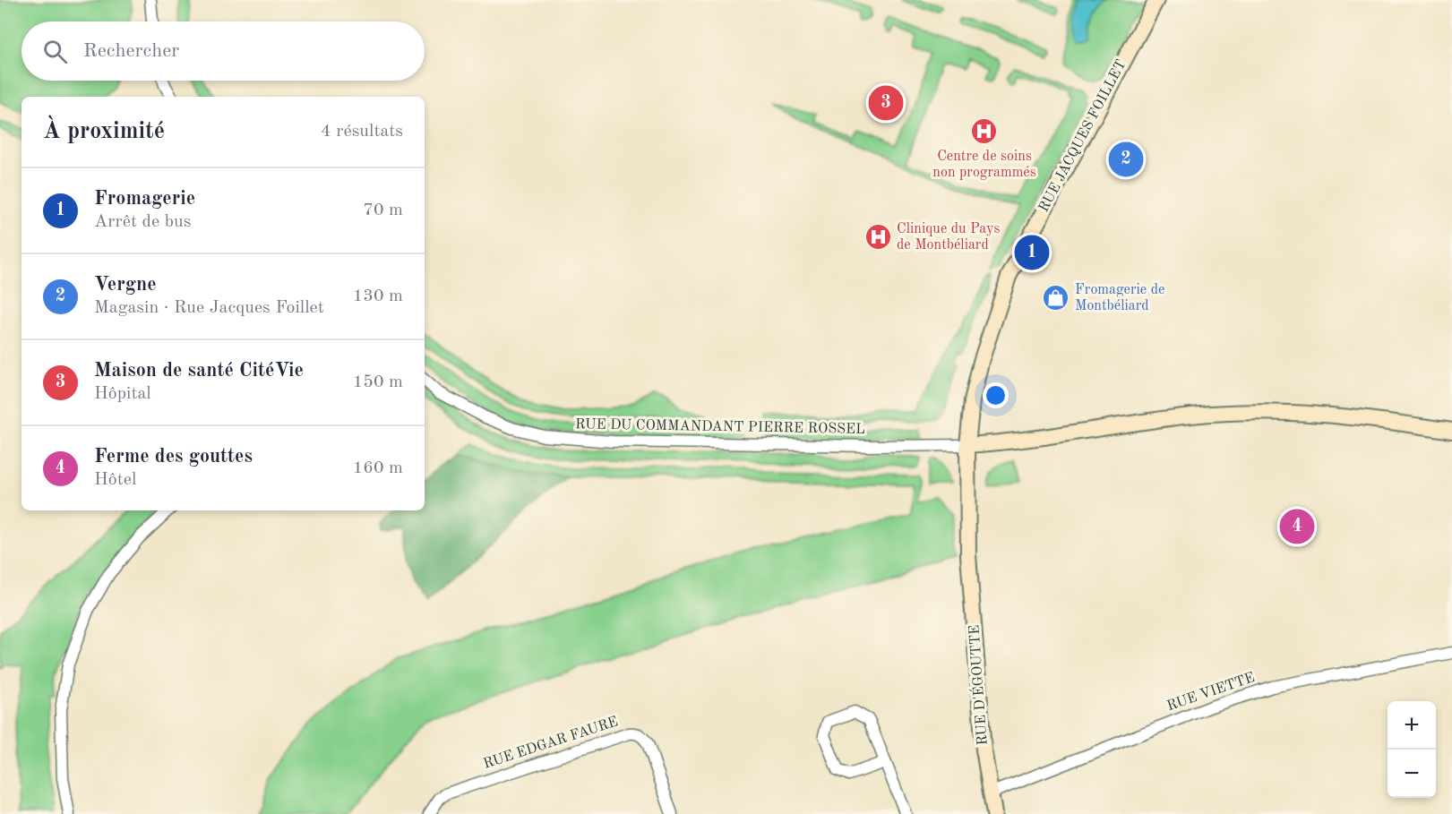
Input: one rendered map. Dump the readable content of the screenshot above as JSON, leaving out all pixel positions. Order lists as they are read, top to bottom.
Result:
{
  "streets": {
    "main road": ["RUE JACQUES FOILLET", "RUE D'ÉGOUTTE"],
    "street": ["RUE DU COMMANDANT PIERRE ROSSEL", "RUE VIETTE", "RUE EDGAR FAURE"]
  },
  "crossings": [
    ["RUE JACQUES FOILLET", "RUE DU COMMANDANT PIERRE ROSSEL"],
    ["RUE JACQUES FOILLET", "RUE D'ÉGOUTTE"],
    ["RUE D'ÉGOUTTE", "RUE VIETTE"]
  ],
  "places": {
    "hospital": ["Centre de soins non programmés", "Clinique du Pays de Montbéliard"],
    "shop": ["Fromagerie de Montbéliard"]
  },
  "page": {
    "search": "Rechercher",
    "pins": [
      "3",
      "2",
      "1",
      "4"
    ],
    "heading": ["À proximité", "4 résultats"],
    "list": [
      {
        "mark": "1",
        "name": "Fromagerie",
        "note": "Arrêt de bus",
        "value": "70 m"
      },
      {
        "mark": "2",
        "name": "Vergne",
        "note": "Magasin · Rue Jacques Foillet",
        "value": "130 m"
      },
      {
        "mark": "3",
        "name": "Maison de santé CitéVie",
        "note": "Hôpital",
        "value": "150 m"
      },
      {
        "mark": "4",
        "name": "Ferme des gouttes",
        "note": "Hôtel",
        "value": "160 m"
      }
    ],
    "map_buttons": ["+", "−"]
  }
}
